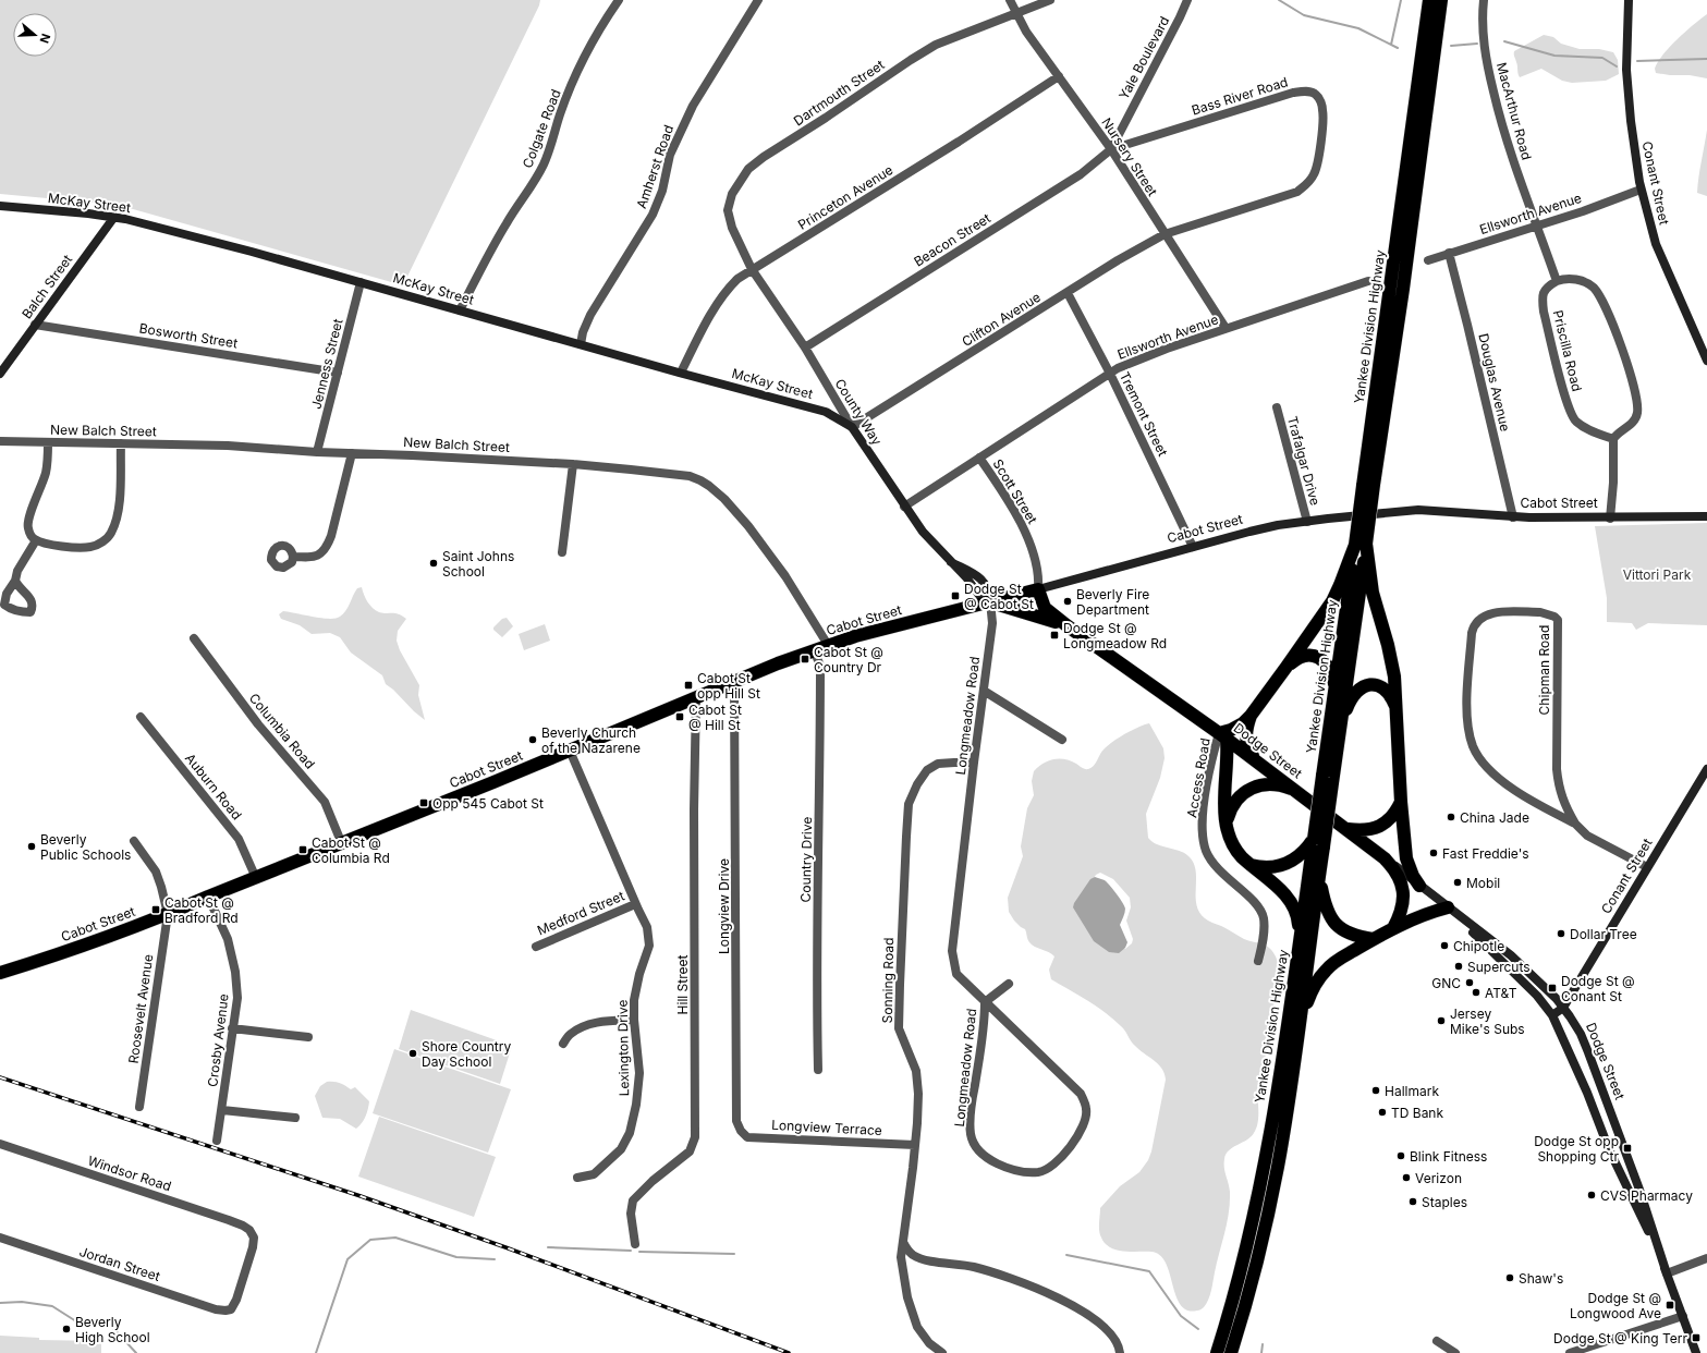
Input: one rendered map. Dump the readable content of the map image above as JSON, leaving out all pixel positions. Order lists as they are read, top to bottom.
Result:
{
  "streets": {
    "highway": ["Yankee Division Highway", "Cabot Street", "Dodge Street"],
    "main road": [
      "Conant Street",
      "McKay Street",
      "Balch Street",
      "County Way"
    ],
    "street": [
      "Yale Boulevard",
      "Dartmouth Street",
      "Bass River Road",
      "MacArthur Road",
      "Colgate Road",
      "Nursery Street",
      "Amherst Road",
      "Princeton Avenue",
      "Ellsworth Avenue",
      "Beacon Street",
      "Clifton Avenue",
      "Bosworth Street",
      "Priscilla Road",
      "Jenness Street",
      "Douglas Avenue",
      "Tremont Street",
      "New Balch Street",
      "Trafalgar Drive",
      "Scott Street",
      "Chipman Road",
      "Longmeadow Road",
      "Columbia Road",
      "Access Road",
      "Auburn Road",
      "Country Drive",
      "Longview Drive",
      "Medford Street",
      "Sonning Road",
      "Hill Street",
      "Roosevelt Avenue",
      "Crosby Avenue",
      "Lexington Drive",
      "Longview Terrace",
      "Windsor Road",
      "Jordan Street"
    ]
  },
  "crossings": [
    ["Yale Boulevard", "Bass River Road"],
    ["Yale Boulevard", "Nursery Street"],
    ["Yale Boulevard", "Beacon Street"],
    ["Dartmouth Street", "Nursery Street"],
    ["Dartmouth Street", "Princeton Avenue"],
    ["Dartmouth Street", "County Way"],
    ["Bass River Road", "Nursery Street"],
    ["Bass River Road", "Beacon Street"],
    ["Bass River Road", "Clifton Avenue"],
    ["MacArthur Road", "Ellsworth Avenue"],
    ["Colgate Road", "McKay Street"],
    ["Nursery Street", "Princeton Avenue"],
    ["Nursery Street", "Ellsworth Avenue"],
    ["Nursery Street", "Beacon Street"],
    ["Nursery Street", "Clifton Avenue"],
    ["Amherst Road", "McKay Street"],
    ["Conant Street", "Ellsworth Avenue"],
    ["Conant Street", "Chipman Road"],
    ["Conant Street", "Dodge Street"],
    ["Princeton Avenue", "McKay Street"],
    ["Princeton Avenue", "County Way"],
    ["McKay Street", "Balch Street"],
    ["McKay Street", "Clifton Avenue"],
    ["McKay Street", "Jenness Street"],
    ["McKay Street", "County Way"],
    ["Ellsworth Avenue", "Douglas Avenue"],
    ["Ellsworth Avenue", "County Way"],
    ["Ellsworth Avenue", "Tremont Street"],
    ["Ellsworth Avenue", "Scott Street"],
    ["Beacon Street", "County Way"],
    ["Balch Street", "Bosworth Street"],
    ["Clifton Avenue", "County Way"],
    ["Clifton Avenue", "Tremont Street"],
    ["Bosworth Street", "Jenness Street"],
    ["Jenness Street", "New Balch Street"],
    ["Douglas Avenue", "Cabot Street"],
    ["County Way", "Cabot Street"],
    ["County Way", "Longmeadow Road"],
    ["County Way", "Dodge Street"],
    ["Tremont Street", "Cabot Street"],
    ["New Balch Street", "Cabot Street"],
    ["Trafalgar Drive", "Cabot Street"],
    ["Scott Street", "Cabot Street"],
    ["Scott Street", "Dodge Street"],
    ["Cabot Street", "Longmeadow Road"],
    ["Cabot Street", "Columbia Road"],
    ["Cabot Street", "Dodge Street"],
    ["Cabot Street", "Auburn Road"],
    ["Cabot Street", "Country Drive"],
    ["Cabot Street", "Longview Drive"],
    ["Cabot Street", "Hill Street"],
    ["Cabot Street", "Roosevelt Avenue"],
    ["Cabot Street", "Crosby Avenue"],
    ["Cabot Street", "Lexington Drive"],
    ["Longmeadow Road", "Dodge Street"],
    ["Longmeadow Road", "Sonning Road"],
    ["Dodge Street", "Access Road"],
    ["Longview Drive", "Longview Terrace"],
    ["Medford Street", "Lexington Drive"],
    ["Sonning Road", "Longview Terrace"],
    ["Windsor Road", "Jordan Street"]
  ],
  "parks": ["Vittori Park"],
  "places": {
    "other": [
      "Saint Johns School",
      "Beverly Fire Department",
      "Beverly Church of the Nazarene",
      "China Jade",
      "Beverly Public Schools",
      "Fast Freddie's",
      "Mobil",
      "Dollar Tree",
      "Chipotle",
      "Supercuts",
      "GNC",
      "AT&T",
      "Jersey Mike's Subs",
      "Shore Country Day School",
      "Hallmark",
      "TD Bank",
      "Blink Fitness",
      "Verizon",
      "CVS Pharmacy",
      "Staples",
      "Shaw's",
      "Beverly High School"
    ],
    "transit": [
      "Dodge St @ Cabot St",
      "Dodge St @ Longmeadow Rd",
      "Cabot St @ Country Dr",
      "Cabot St opp Hill St",
      "Cabot St @ Hill St",
      "Opp 545 Cabot St",
      "Cabot St @ Columbia Rd",
      "Cabot St @ Bradford Rd",
      "Dodge St @ Conant St",
      "Dodge St opp Shopping Ctr",
      "Dodge St @ Longwood Ave",
      "Dodge St @ King Terr"
    ]
  },
  "north": "right"
}
